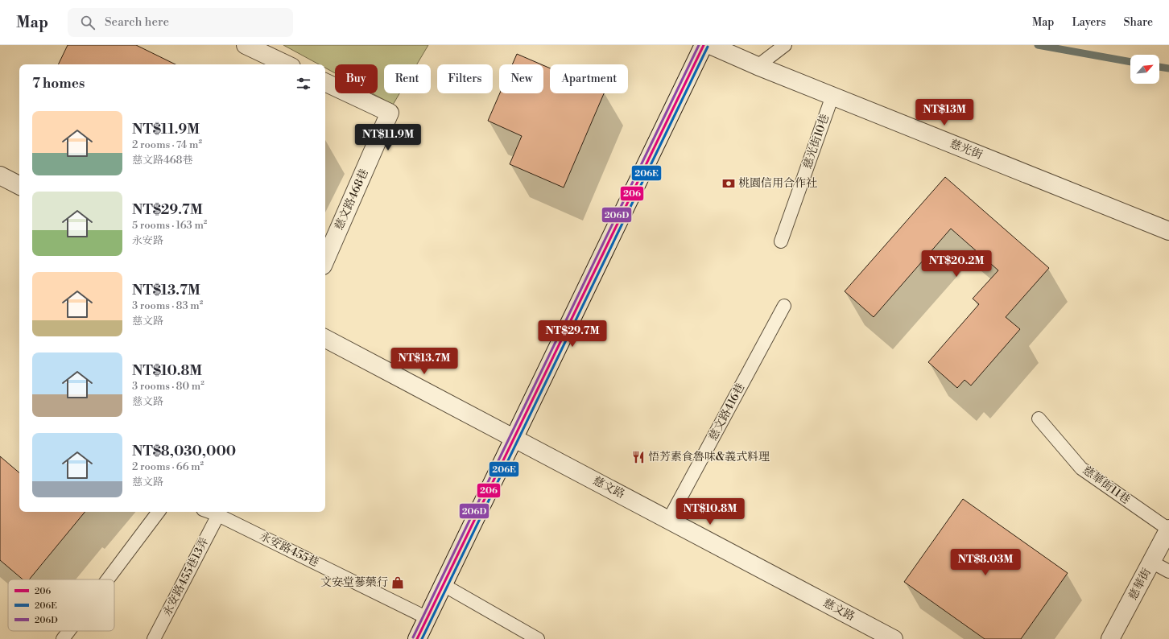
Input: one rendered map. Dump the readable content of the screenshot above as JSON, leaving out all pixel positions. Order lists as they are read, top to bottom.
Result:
{
  "streets": {
    "street": [
      "慈光街",
      "慈文路468巷",
      "慈文路",
      "慈華街"
    ],
    "lane": [
      "慈光街10巷",
      "慈文路416巷",
      "慈華街11巷",
      "永安路455巷",
      "永安路455巷13弄"
    ]
  },
  "crossings": [
    ["慈光街10巷", "慈光街"],
    ["慈文路416巷", "慈文路"],
    ["慈華街11巷", "慈華街"],
    ["永安路455巷", "永安路455巷13弄"]
  ],
  "places": {
    "bank": ["桃園信用合作社"],
    "restaurant": ["悟芳素食魯味&義式料理"],
    "shop": ["文安堂蔘藥行"]
  },
  "lines": ["transit line 206", "transit line 206D", "transit line 206E"],
  "legend": ["206", "206E", "206D"],
  "north": "top right",
  "page": {
    "header": "Map",
    "search": "Search here",
    "nav": ["Map", "Layers", "Share"],
    "chip": [
      "Buy",
      "Rent",
      "Filters",
      "New",
      "Apartment"
    ],
    "heading": "7 homes",
    "price": [
      "NT$13M",
      "NT$11.9M",
      "NT$20.2M",
      "NT$29.7M",
      "NT$13.7M",
      "NT$10.8M",
      "NT$8.03M"
    ],
    "list": [
      {
        "name": "NT$11.9M",
        "note": "2 rooms · 74 m² · 慈文路468巷"
      },
      {
        "name": "NT$29.7M",
        "note": "5 rooms · 163 m² · 永安路"
      },
      {
        "name": "NT$13.7M",
        "note": "3 rooms · 83 m² · 慈文路"
      },
      {
        "name": "NT$10.8M",
        "note": "3 rooms · 80 m² · 慈文路"
      },
      {
        "name": "NT$8,030,000",
        "note": "2 rooms · 66 m² · 慈文路"
      }
    ]
  }
}
